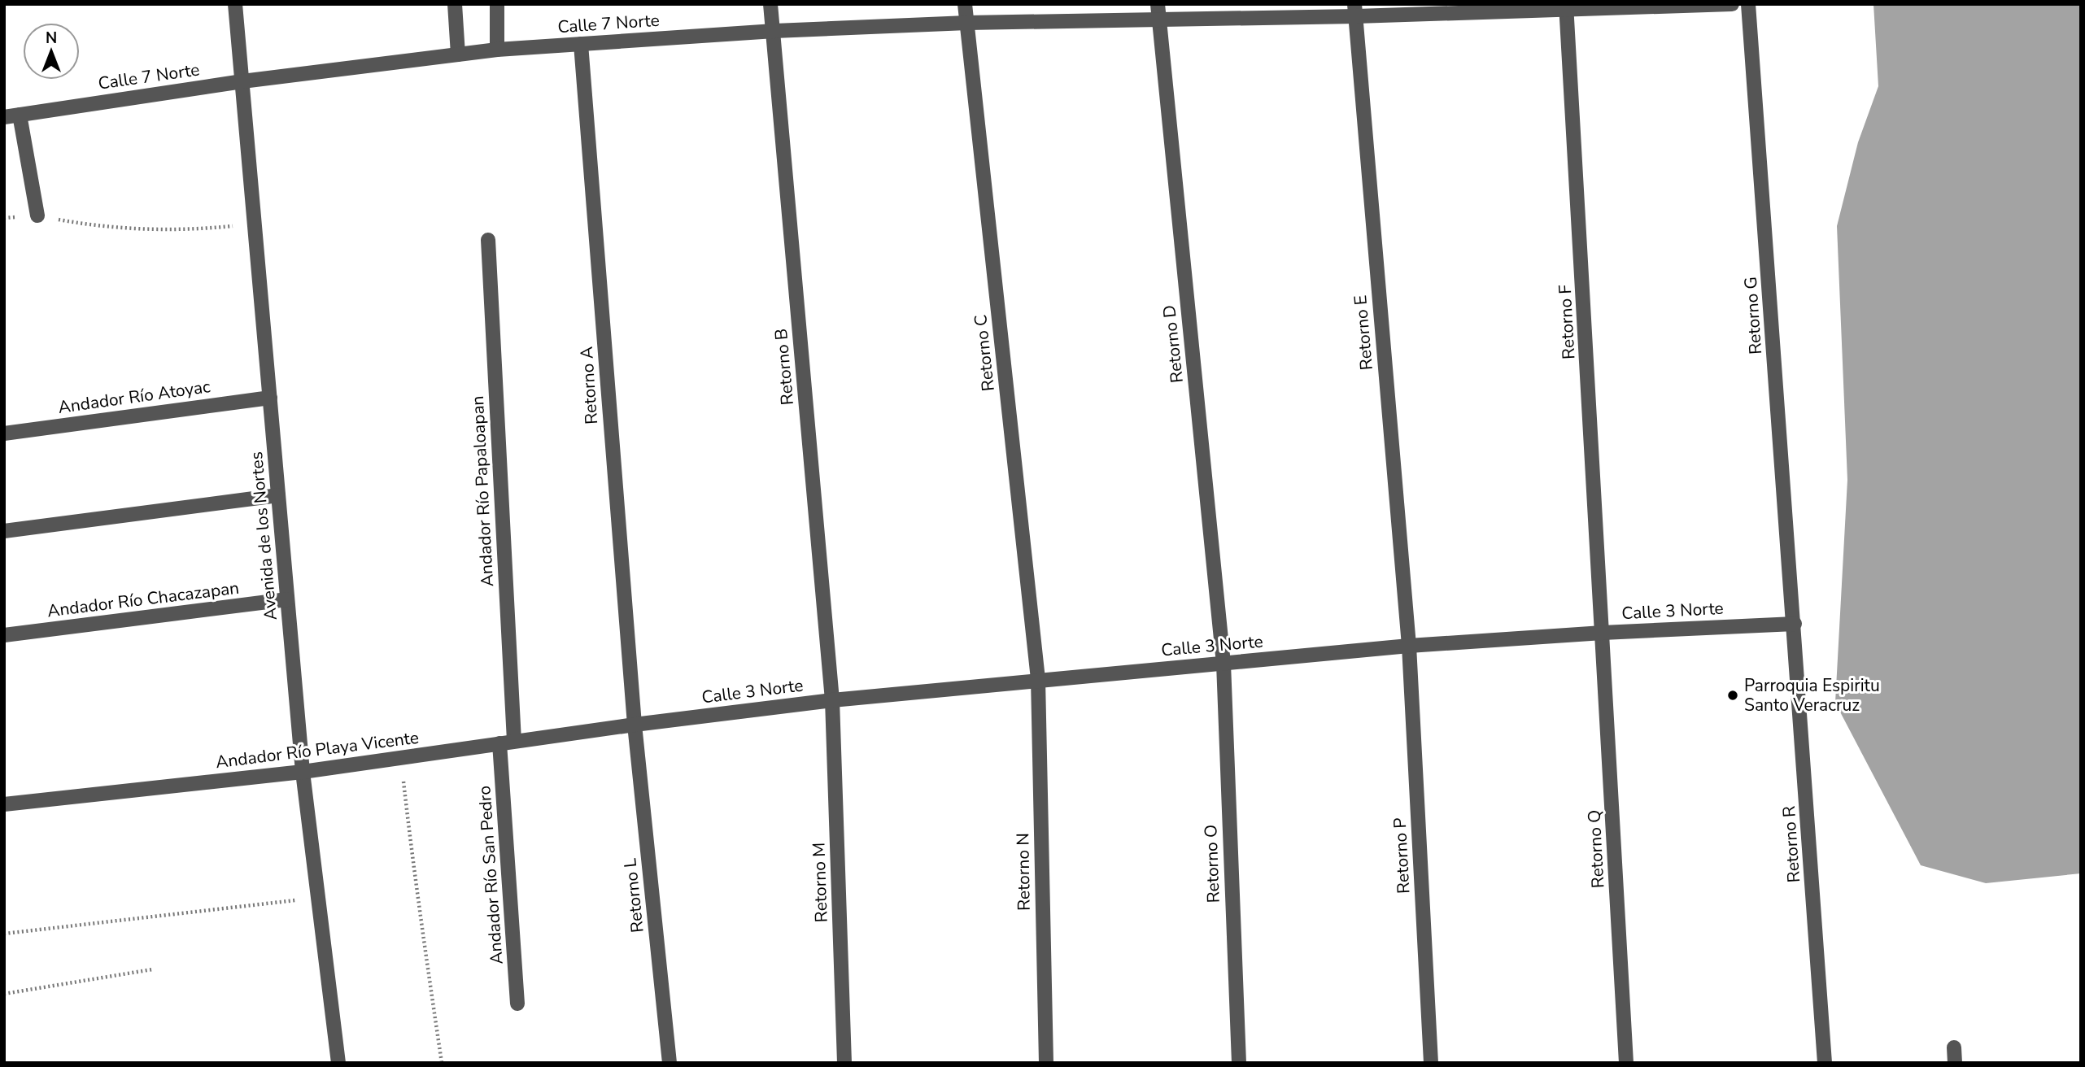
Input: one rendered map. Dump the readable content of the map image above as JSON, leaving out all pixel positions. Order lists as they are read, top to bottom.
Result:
{
  "streets": {
    "street": [
      "Calle 7 Norte",
      "Retorno G",
      "Retorno F",
      "Retorno E",
      "Retorno D",
      "Retorno C",
      "Retorno B",
      "Retorno A",
      "Andador Río Atoyac",
      "Andador Río Papaloapan",
      "Avenida de los Nortes",
      "Andador Río Chacazapan",
      "Calle 3 Norte",
      "Andador Río Playa Vicente",
      "Retorno R",
      "Retorno Q",
      "Retorno P",
      "Retorno O",
      "Retorno N",
      "Andador Río San Pedro",
      "Retorno M",
      "Retorno L"
    ]
  },
  "crossings": [
    ["Calle 7 Norte", "Retorno F"],
    ["Calle 7 Norte", "Retorno E"],
    ["Calle 7 Norte", "Retorno D"],
    ["Calle 7 Norte", "Retorno C"],
    ["Calle 7 Norte", "Retorno B"],
    ["Calle 7 Norte", "Retorno A"],
    ["Calle 7 Norte", "Avenida de los Nortes"],
    ["Retorno G", "Calle 3 Norte"],
    ["Retorno G", "Retorno R"],
    ["Retorno F", "Calle 3 Norte"],
    ["Retorno F", "Retorno Q"],
    ["Retorno E", "Calle 3 Norte"],
    ["Retorno E", "Retorno P"],
    ["Retorno D", "Calle 3 Norte"],
    ["Retorno D", "Retorno O"],
    ["Retorno C", "Calle 3 Norte"],
    ["Retorno C", "Retorno N"],
    ["Retorno B", "Calle 3 Norte"],
    ["Retorno B", "Retorno M"],
    ["Retorno A", "Calle 3 Norte"],
    ["Retorno A", "Andador Río Playa Vicente"],
    ["Retorno A", "Retorno L"],
    ["Andador Río Atoyac", "Avenida de los Nortes"],
    ["Andador Río Papaloapan", "Andador Río Playa Vicente"],
    ["Andador Río Papaloapan", "Andador Río San Pedro"],
    ["Avenida de los Nortes", "Andador Río Chacazapan"],
    ["Avenida de los Nortes", "Andador Río Playa Vicente"],
    ["Calle 3 Norte", "Andador Río Playa Vicente"],
    ["Calle 3 Norte", "Retorno R"],
    ["Calle 3 Norte", "Retorno Q"],
    ["Calle 3 Norte", "Retorno P"],
    ["Calle 3 Norte", "Retorno O"],
    ["Calle 3 Norte", "Retorno N"],
    ["Calle 3 Norte", "Retorno M"],
    ["Calle 3 Norte", "Retorno L"],
    ["Andador Río Playa Vicente", "Andador Río San Pedro"],
    ["Andador Río Playa Vicente", "Retorno L"]
  ],
  "places": ["Parroquia Espiritu Santo Veracruz"],
  "north": "top"
}
